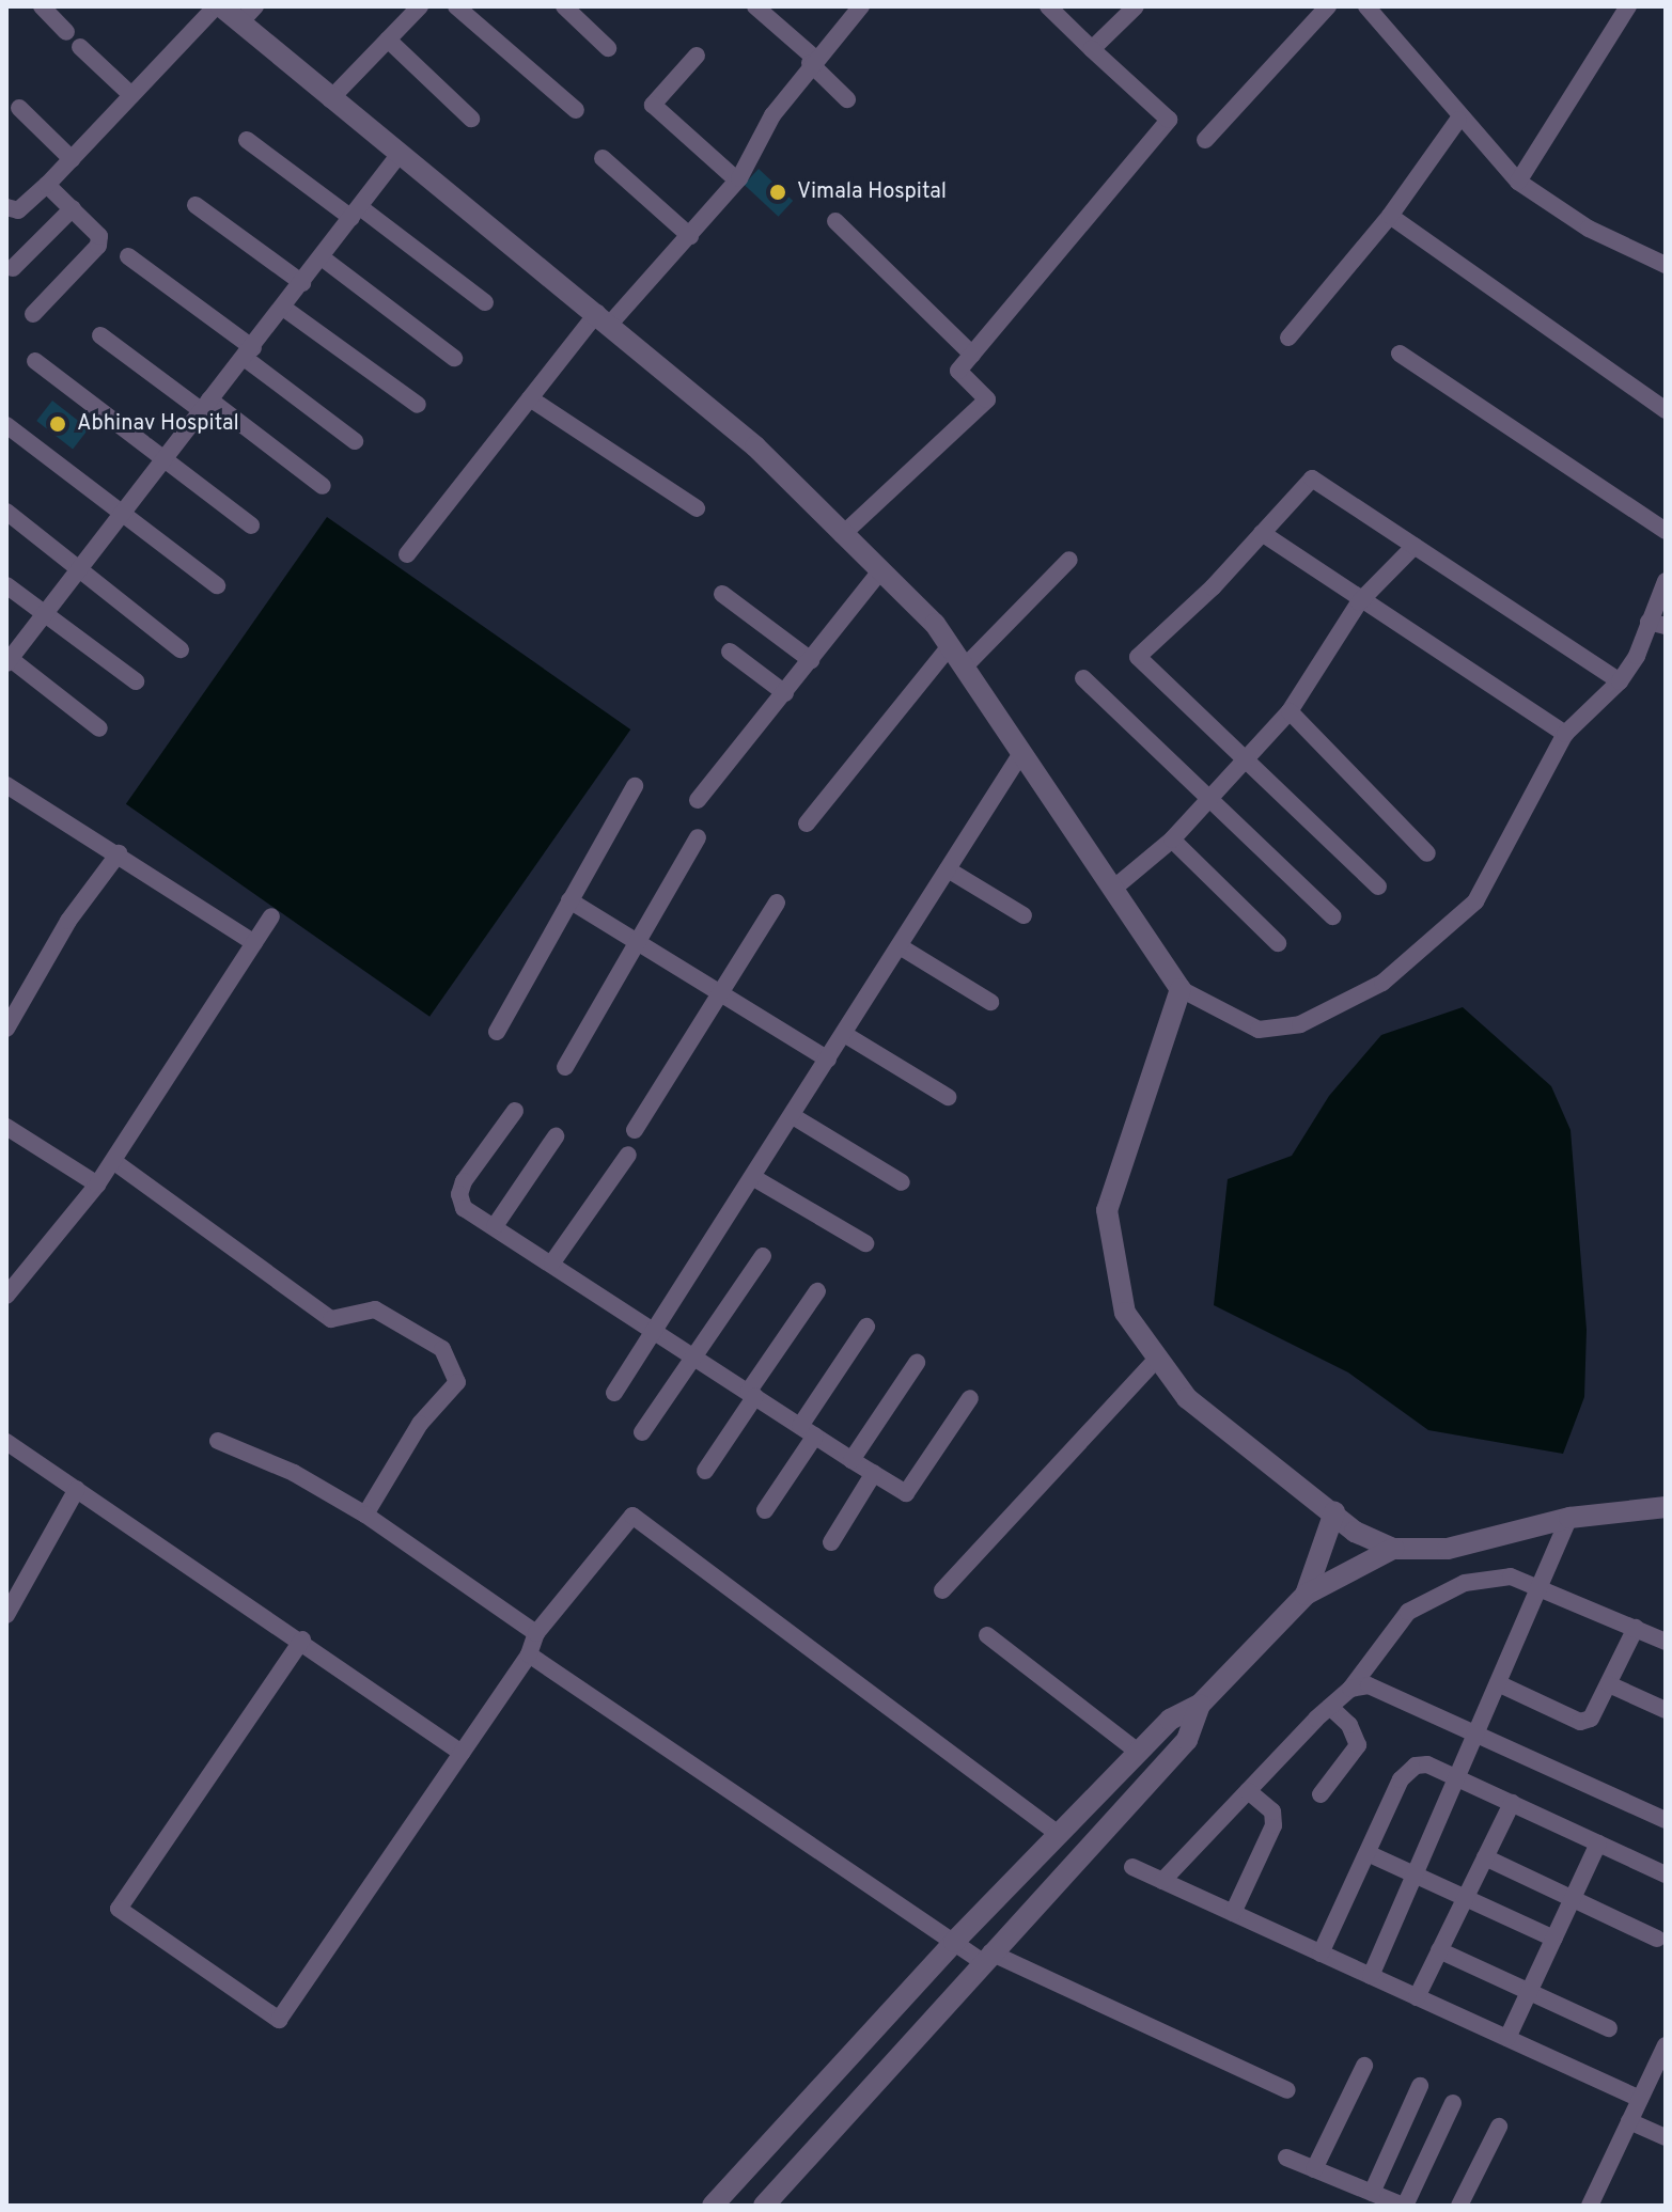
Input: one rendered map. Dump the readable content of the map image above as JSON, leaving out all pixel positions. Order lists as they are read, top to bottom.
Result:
{
  "places": ["Vimala Hospital", "Abhinav Hospital"]
}
